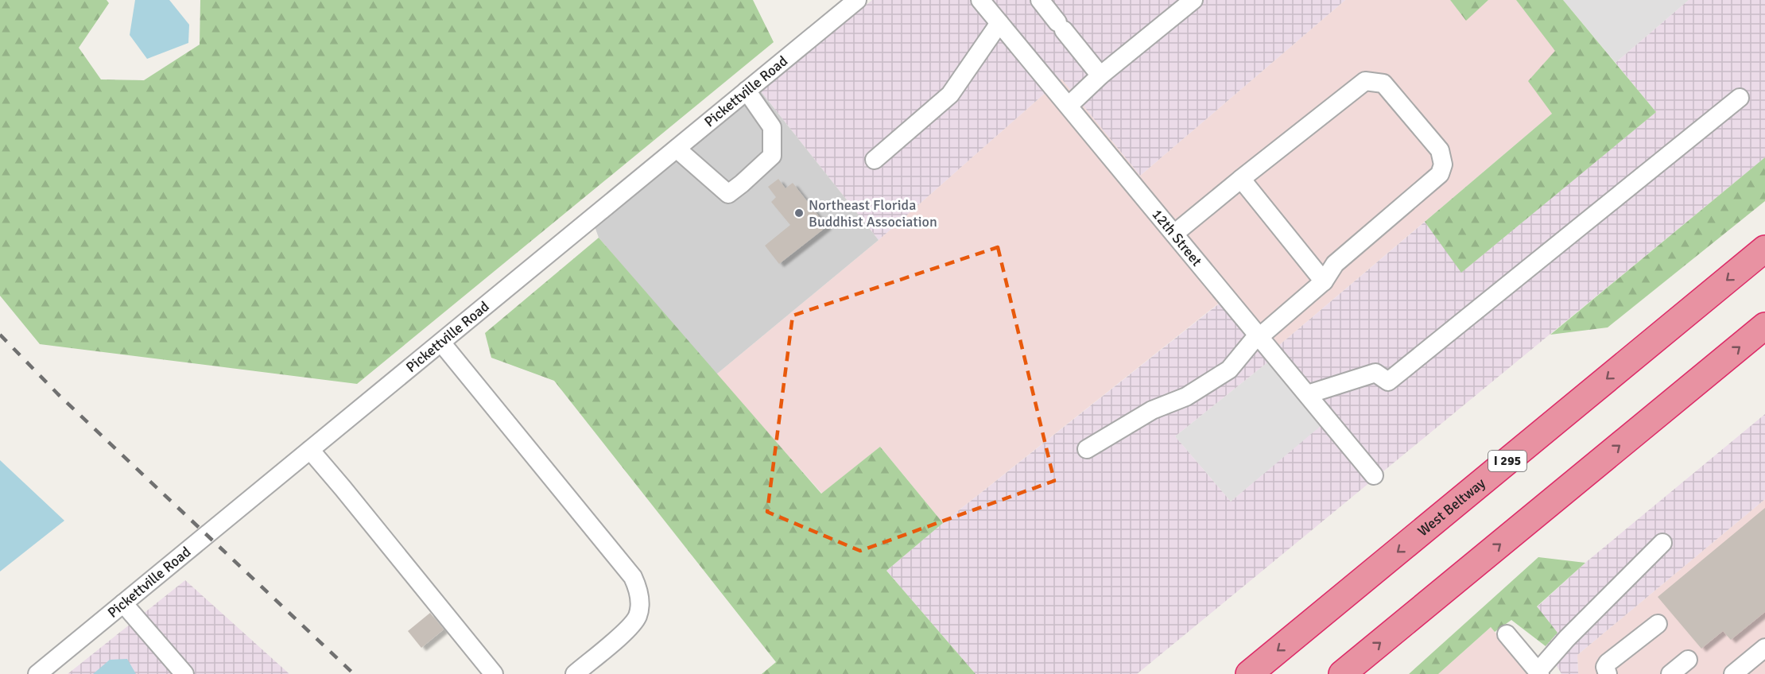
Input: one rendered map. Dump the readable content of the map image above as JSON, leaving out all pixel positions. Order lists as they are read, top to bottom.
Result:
{
  "streets": {
    "highway": ["I 295", "West Beltway"],
    "street": ["Pickettville Road", "12th Street"]
  },
  "places": ["Northeast Florida Buddhist Association"]
}
